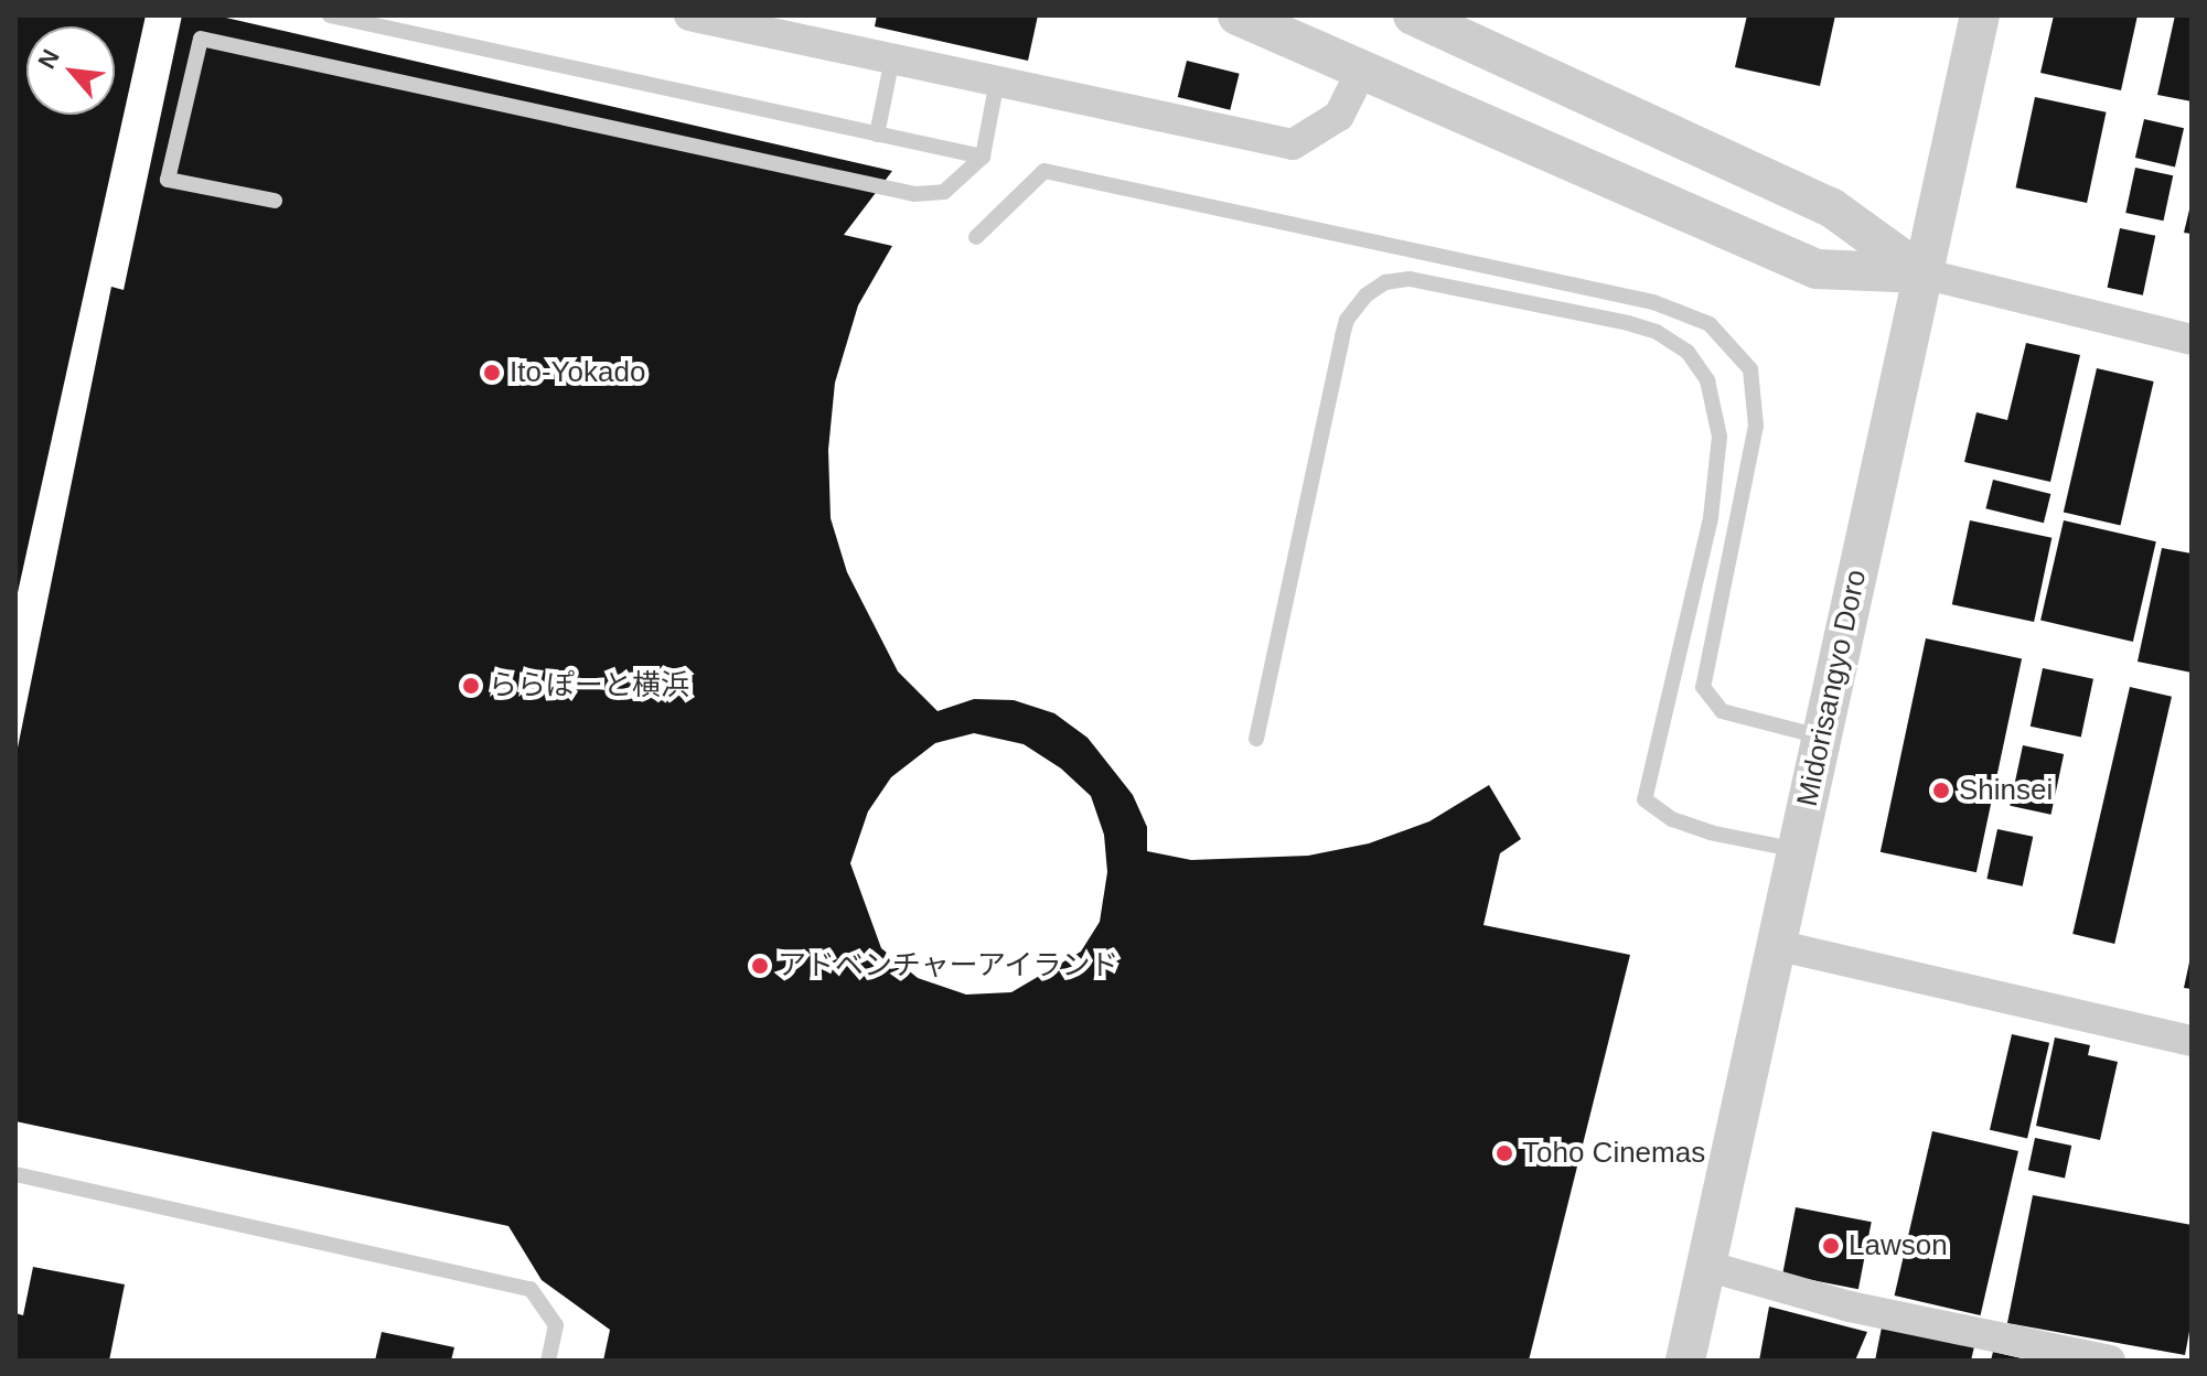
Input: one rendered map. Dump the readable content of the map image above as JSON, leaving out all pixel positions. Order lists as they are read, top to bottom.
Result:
{
  "streets": {
    "street": ["Midorisangyo Doro"]
  },
  "places": [
    "Ito-Yokado",
    "ららぽーと横浜",
    "Shinsei",
    "アドベンチャーアイランド",
    "Toho Cinemas",
    "Lawson"
  ],
  "north": "top left"
}
